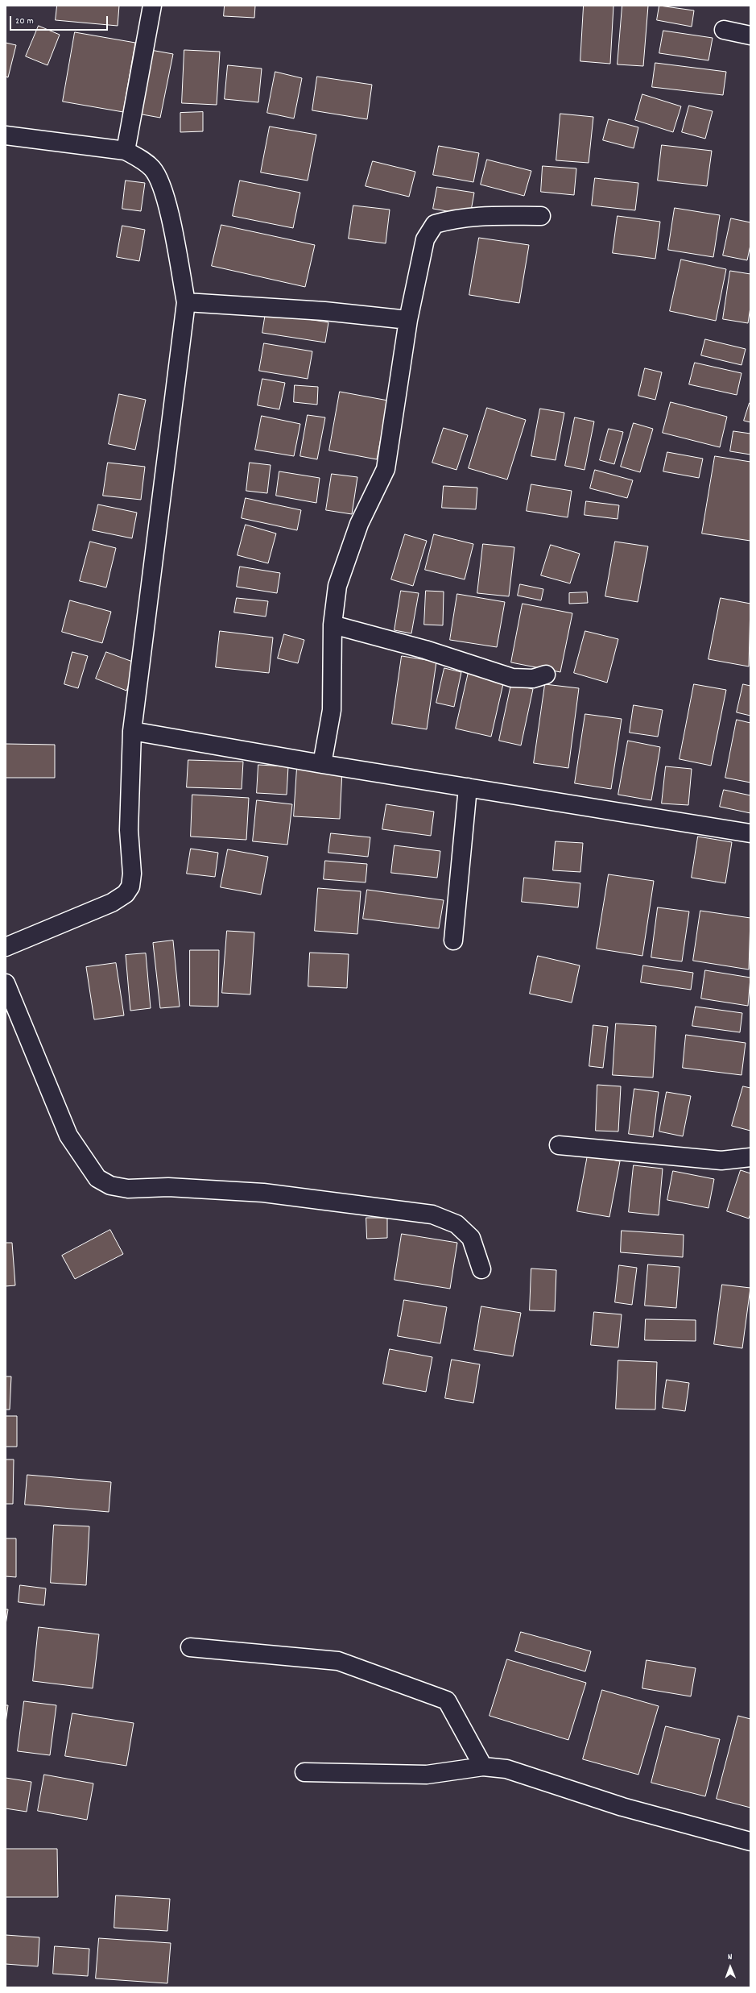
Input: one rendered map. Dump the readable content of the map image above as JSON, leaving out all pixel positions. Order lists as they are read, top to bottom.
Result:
{
  "scale_bar": "20 m",
  "north": "top"
}
